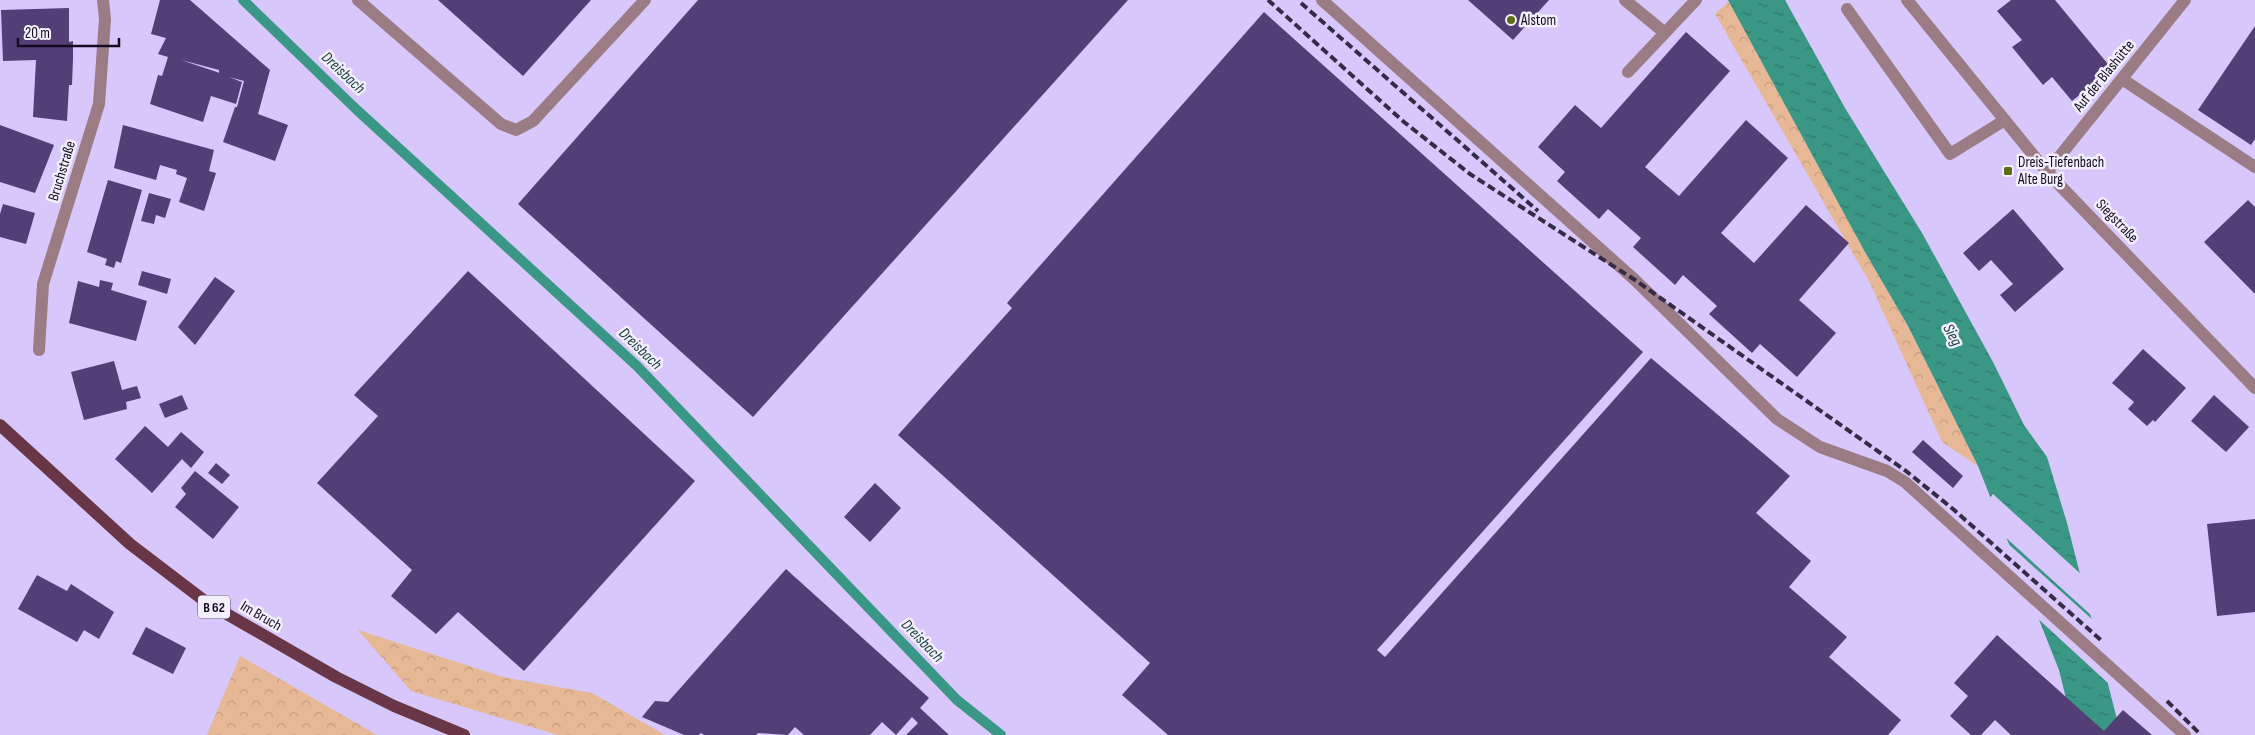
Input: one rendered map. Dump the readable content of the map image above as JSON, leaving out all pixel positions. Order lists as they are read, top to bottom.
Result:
{
  "streets": {
    "main road": ["B 62", "Im Bruch"],
    "street": ["Auf der Blashütte", "Bruchstraße", "Siegstraße"]
  },
  "crossings": [
    ["Auf der Blashütte", "Siegstraße"]
  ],
  "water": ["Dreisbach", "Sieg"],
  "places": {
    "other": ["Alstom"],
    "transit": ["Dreis-Tiefenbach Alte Burg"]
  },
  "scale_bar": "20 m"
}
